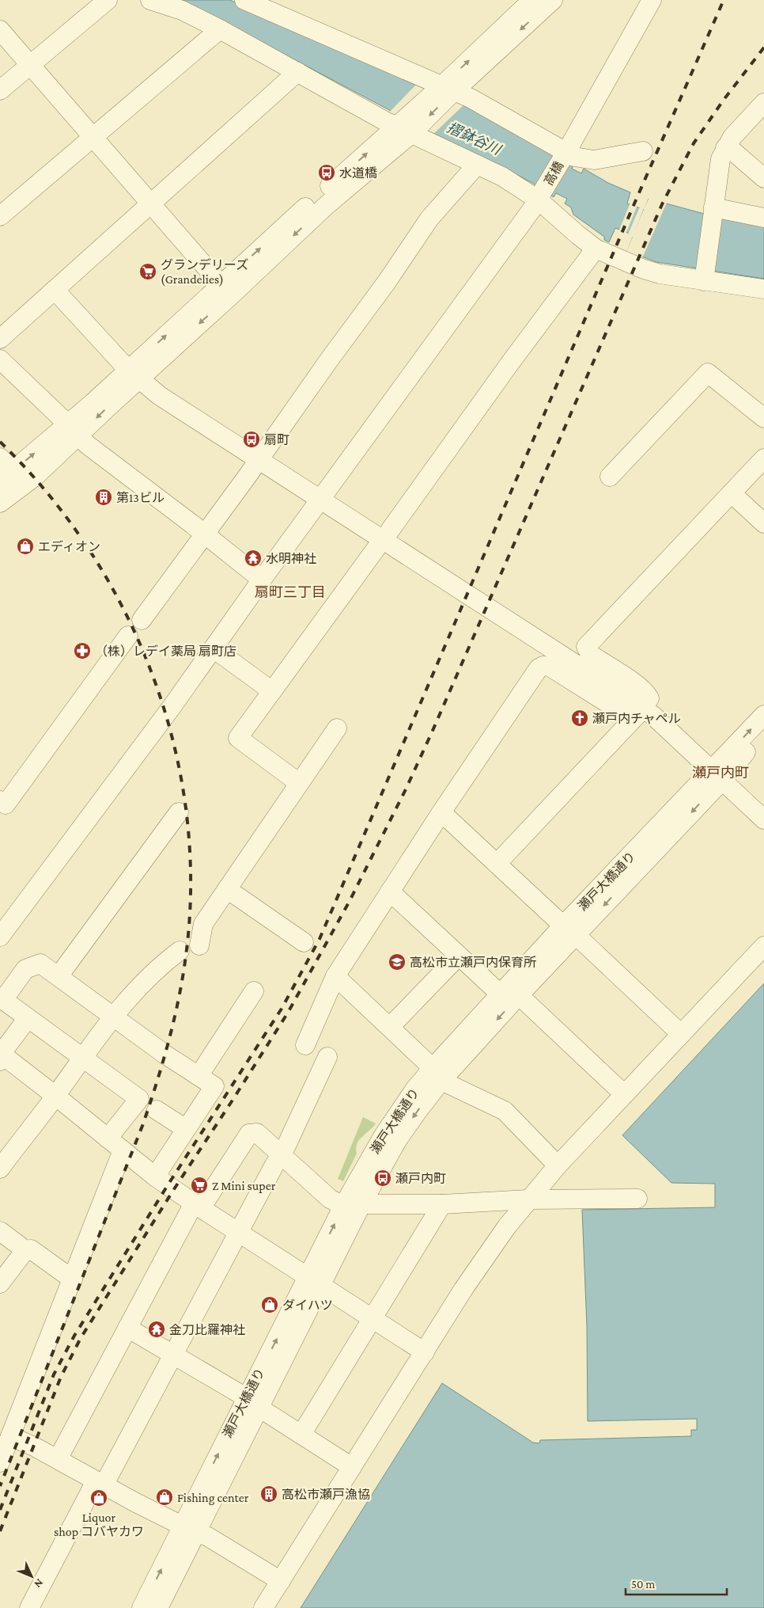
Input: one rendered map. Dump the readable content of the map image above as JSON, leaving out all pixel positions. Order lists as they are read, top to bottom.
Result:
{
  "streets": {
    "street": ["高橋", "瀬戸大橋通り"]
  },
  "districts": ["扇町三丁目", "瀬戸内町"],
  "water": ["摺鉢谷川"],
  "places": {
    "bus stop": ["水道橋", "扇町", "瀬戸内町"],
    "supermarket": ["グランデリーズ (Grandelies)", "Z Mini super"],
    "building": ["第13ビル", "高松市瀬戸漁協"],
    "shop": [
      "エディオン",
      "ダイハツ",
      "Fishing center",
      "Liquor shop コバヤカワ"
    ],
    "temple": ["水明神社", "金刀比羅神社"],
    "pharmacy": ["（株）レデイ薬局 扇町店"],
    "church": ["瀬戸内チャペル"],
    "school or university": ["高松市立瀬戸内保育所"]
  },
  "scale_bar": "50 m",
  "north": "bottom right"
}
